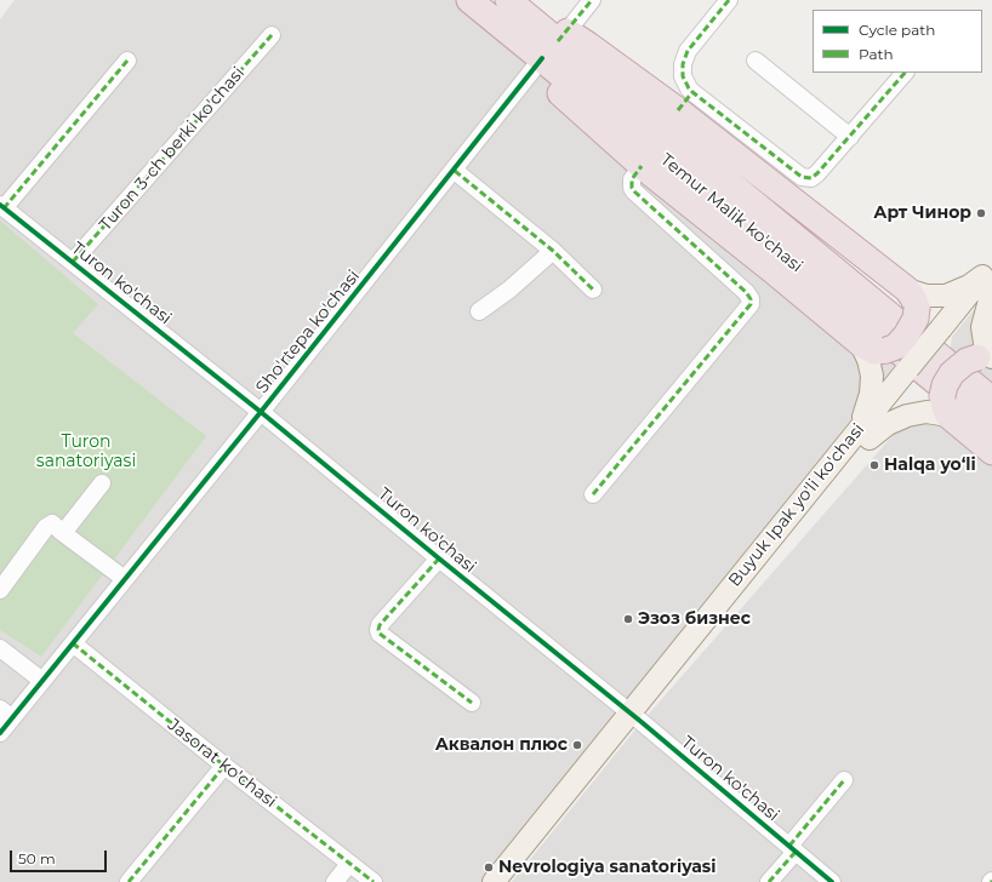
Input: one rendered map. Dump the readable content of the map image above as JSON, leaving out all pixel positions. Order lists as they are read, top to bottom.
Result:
{
  "streets": {
    "highway": ["Temur Malik ko'chasi"],
    "main road": ["Buyuk Ipak yo'li ko'chasi"],
    "street": [
      "Turon 3-ch berki ko'chasi",
      "Turon ko'chasi",
      "Sho'rtepa ko'chasi",
      "Jasorat ko'chasi"
    ]
  },
  "crossings": [
    ["Turon 3-ch berki ko'chasi", "Turon ko'chasi"],
    ["Temur Malik ko'chasi", "Sho'rtepa ko'chasi"],
    ["Turon ko'chasi", "Sho'rtepa ko'chasi"],
    ["Turon ko'chasi", "Buyuk Ipak yo'li ko'chasi"],
    ["Sho'rtepa ko'chasi", "Jasorat ko'chasi"]
  ],
  "parks": ["Turon sanatoriyasi"],
  "places": [
    "Арт Чинор",
    "Halqa yoʻli",
    "Эзоз бизнес",
    "Аквалон плюс",
    "Nevrologiya sanatoriyasi"
  ],
  "legend": ["Cycle path", "Path"],
  "scale_bar": "50 m"
}
